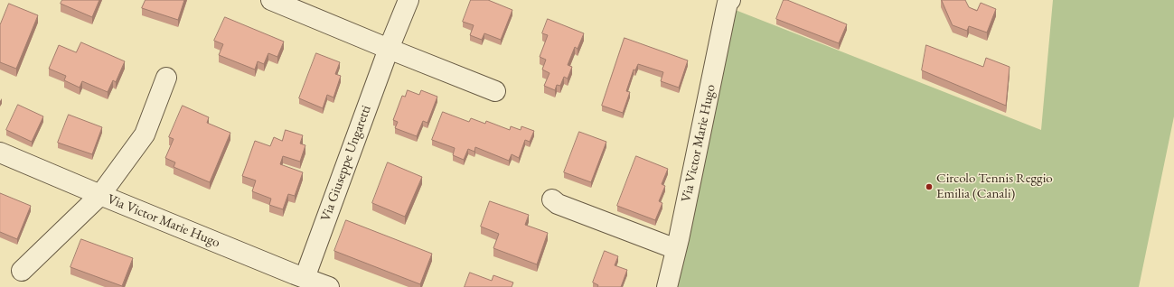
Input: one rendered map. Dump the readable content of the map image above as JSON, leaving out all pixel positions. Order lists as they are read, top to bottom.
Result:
{
  "streets": {
    "street": ["Via Victor Marie Hugo", "Via Giuseppe Ungaretti"]
  },
  "crossings": [
    ["Via Victor Marie Hugo", "Via Giuseppe Ungaretti"]
  ],
  "places": ["Circolo Tennis Reggio Emilia (Canali)"]
}
